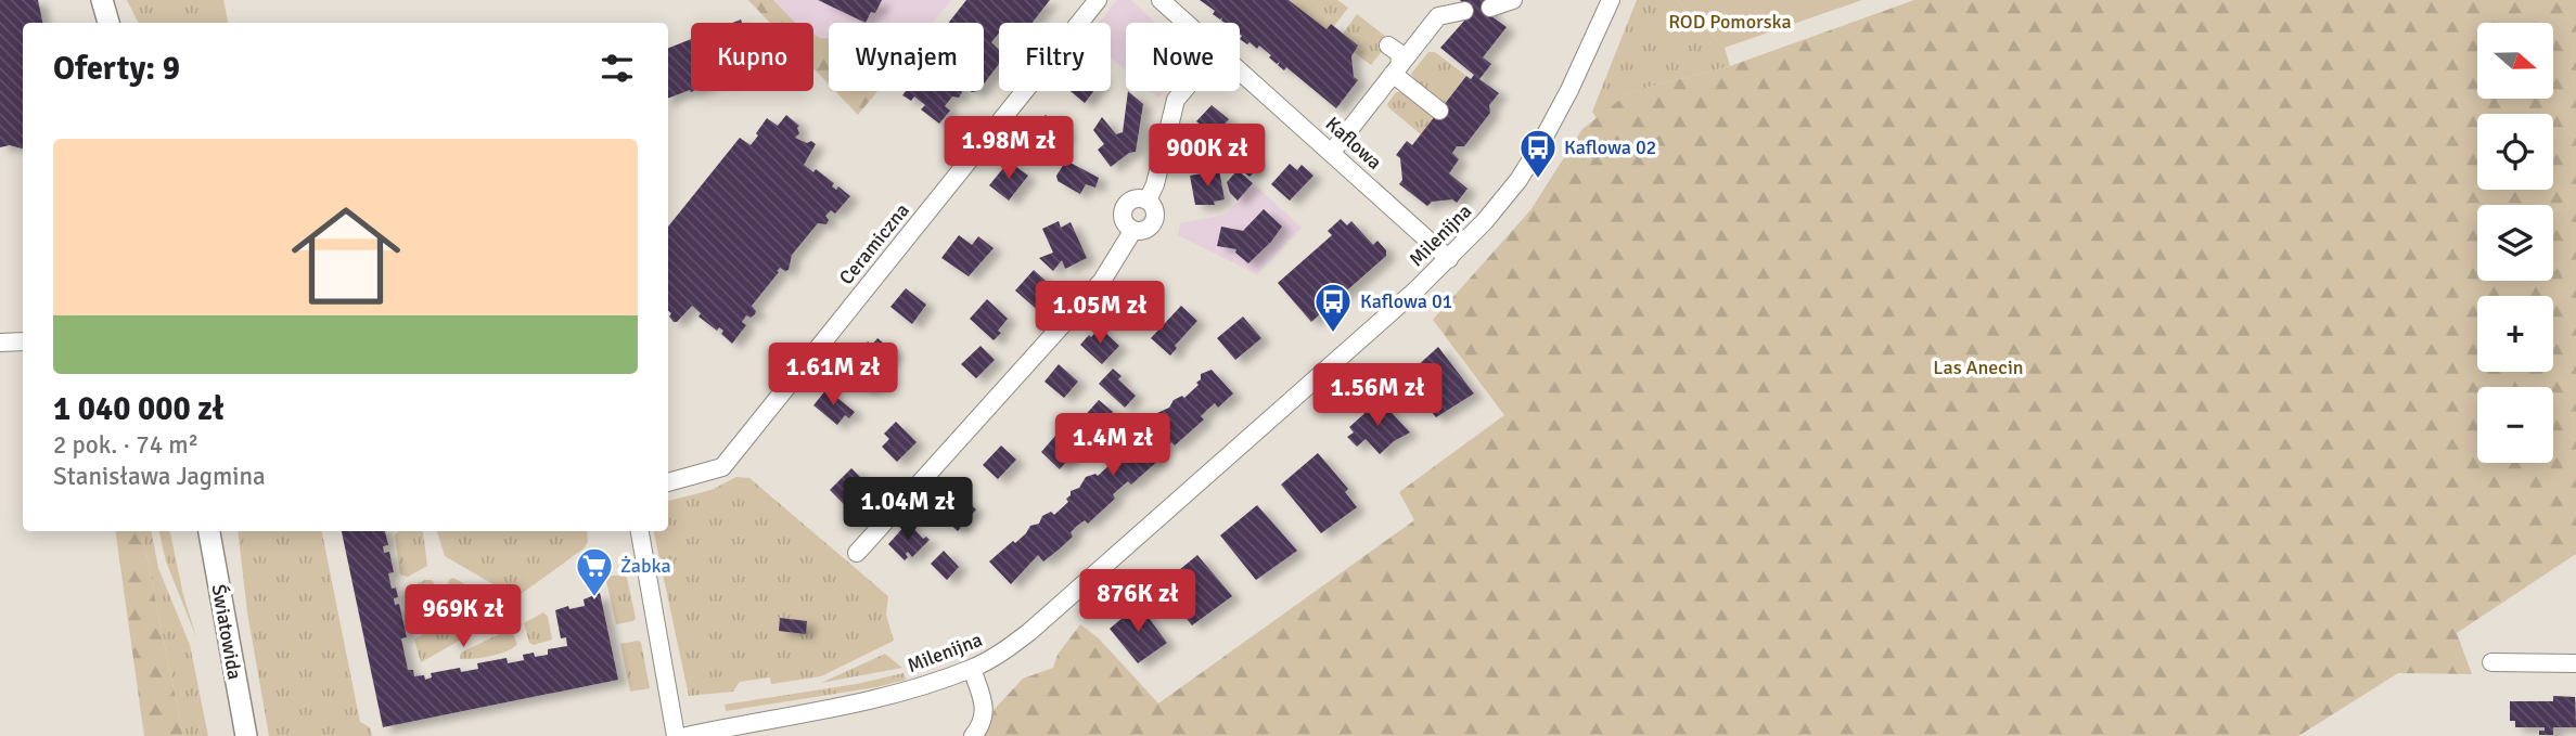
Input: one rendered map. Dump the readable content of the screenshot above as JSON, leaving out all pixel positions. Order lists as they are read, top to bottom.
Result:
{
  "streets": {
    "street": [
      "Kaflowa",
      "Milenijna",
      "Ceramiczna",
      "Światowida"
    ]
  },
  "crossings": [
    ["Kaflowa", "Milenijna"]
  ],
  "parks": ["ROD Pomorska", "Las Anecin"],
  "places": {
    "bus stop": ["Kaflowa 02", "Kaflowa 01"],
    "supermarket": ["Żabka"]
  },
  "north": "right",
  "page": {
    "map_buttons": ["+", "−"],
    "chip": [
      "Kupno",
      "Wynajem",
      "Filtry",
      "Nowe"
    ],
    "heading": "Oferty: 9",
    "list": [
      {
        "name": "1 040 000 zł",
        "note": "2 pok. · 74 m² · Stanisława Jagmina"
      }
    ],
    "price": [
      "1.98M zł",
      "900K zł",
      "1.05M zł",
      "1.61M zł",
      "1.56M zł",
      "1.4M zł",
      "1.04M zł",
      "876K zł",
      "969K zł"
    ]
  }
}
